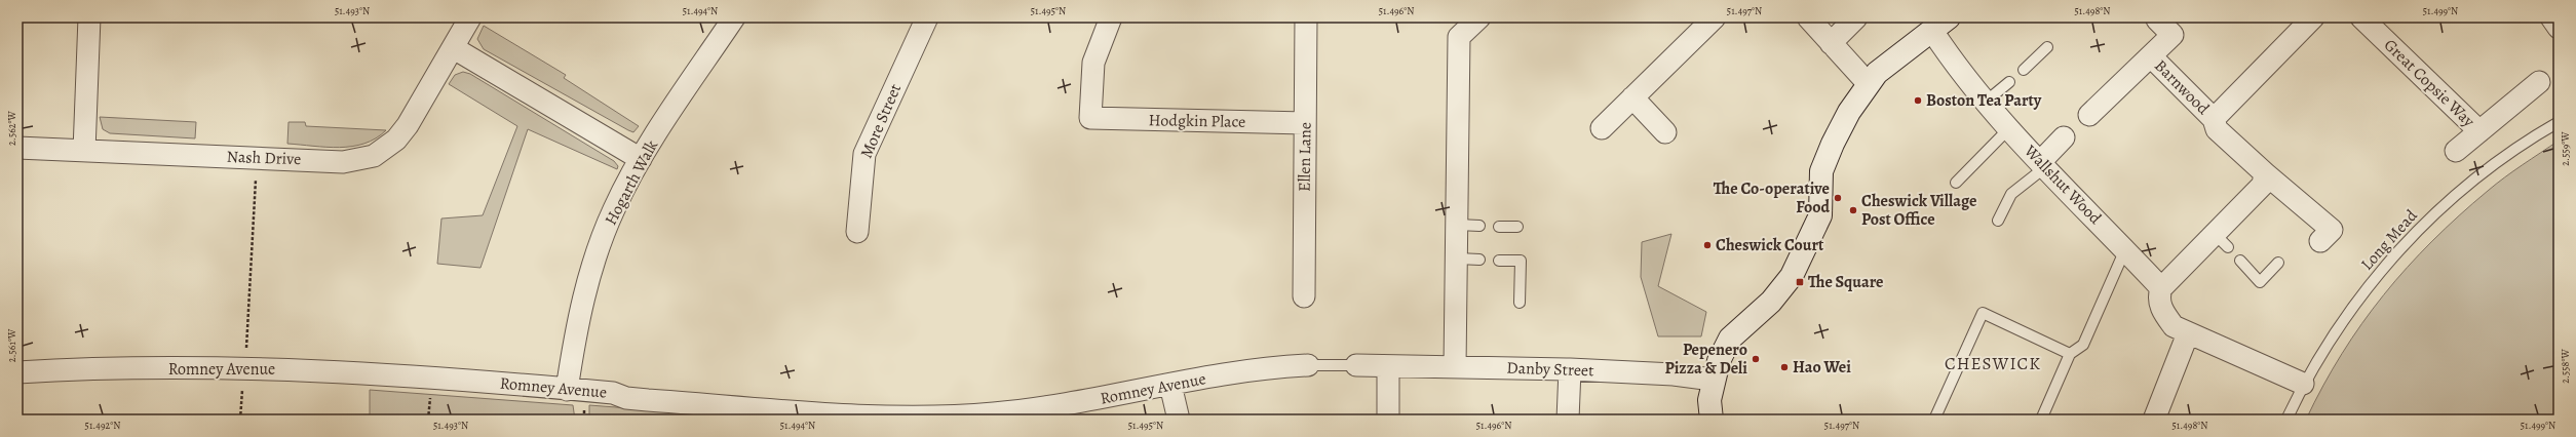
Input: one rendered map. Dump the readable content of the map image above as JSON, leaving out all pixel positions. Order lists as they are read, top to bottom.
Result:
{
  "streets": {
    "street": [
      "Great Copsie Way",
      "Barnwood",
      "More Street",
      "Hodgkin Place",
      "Ellen Lane",
      "Nash Drive",
      "Hogarth Walk",
      "Wallshut Wood",
      "Romney Avenue",
      "Danby Street"
    ],
    "lane": ["Long Mead"]
  },
  "crossings": [
    ["Hodgkin Place", "Ellen Lane"],
    ["Hogarth Walk", "Romney Avenue"],
    ["Romney Avenue", "Danby Street"]
  ],
  "districts": ["CHESWICK"],
  "places": {
    "other": [
      "Boston Tea Party",
      "The Co-operative Food",
      "Cheswick Village Post Office",
      "Cheswick Court",
      "Pepenero Pizza & Deli",
      "Hao Wei"
    ],
    "transit": ["The Square"]
  },
  "coordinates": [
    "51.493°N",
    "51.494°N",
    "51.495°N",
    "51.496°N",
    "51.497°N",
    "51.498°N",
    "51.499°N",
    "2.562°W",
    "2.559°W",
    "2.561°W",
    "2.558°W",
    "51.492°N"
  ]
}
